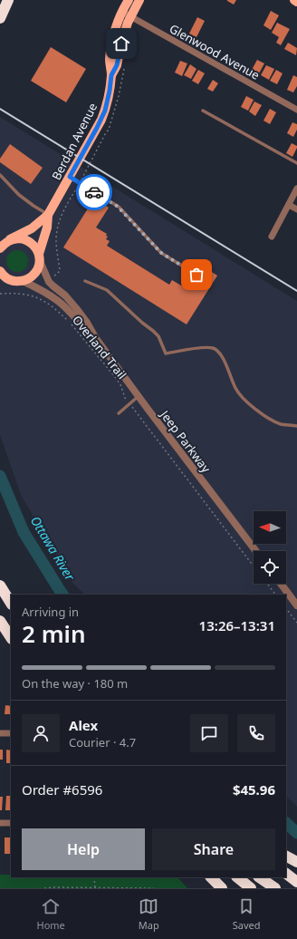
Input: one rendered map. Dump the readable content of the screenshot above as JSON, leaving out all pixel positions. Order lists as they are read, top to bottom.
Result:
{
  "streets": {
    "main road": ["Berdan Avenue"],
    "street": ["Glenwood Avenue", "Jeep Parkway"],
    "path": ["Overland Trail"]
  },
  "crossings": [
    ["Glenwood Avenue", "Berdan Avenue"],
    ["Berdan Avenue", "Jeep Parkway"]
  ],
  "water": ["Ottawa River"],
  "north": "left",
  "page": {
    "heading": ["2 min", "Arriving in", "13:26–13:31"],
    "panel": [
      "Alex",
      "Courier · 4.7",
      "Order #6596",
      "$45.96"
    ],
    "bar": "On the way · 180 m",
    "buttons": ["Help", "Share"],
    "tabs": ["Home", "Map", "Saved"]
  }
}
